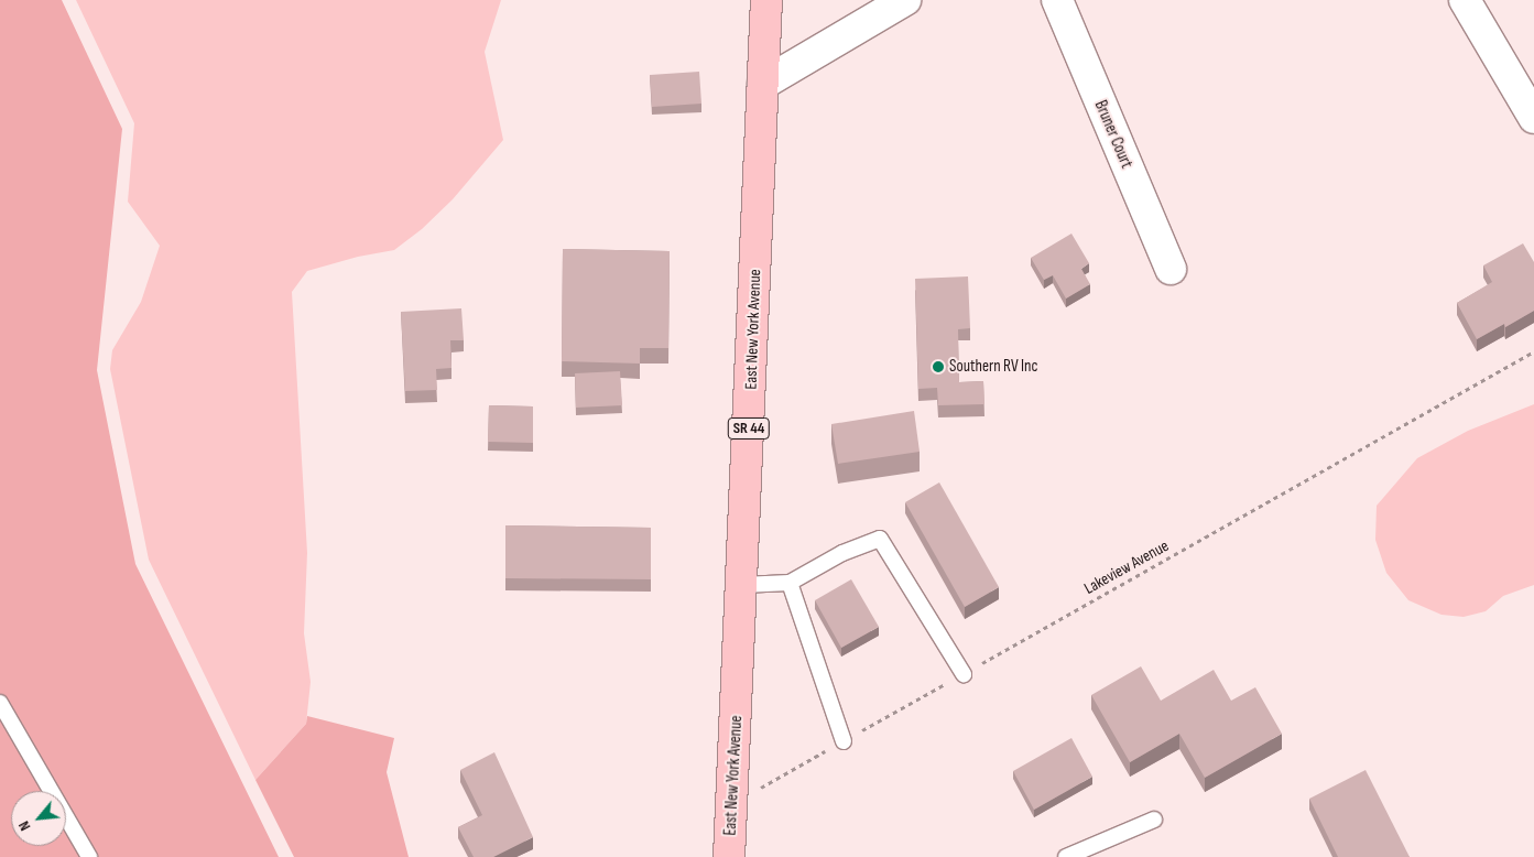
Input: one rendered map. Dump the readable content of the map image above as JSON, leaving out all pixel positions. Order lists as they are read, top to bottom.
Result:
{
  "streets": {
    "main road": ["East New York Avenue", "SR 44"],
    "street": ["Bruner Court"],
    "path": ["Lakeview Avenue"]
  },
  "crossings": [
    ["East New York Avenue", "Lakeview Avenue"]
  ],
  "places": ["Southern RV Inc"],
  "north": "bottom left"
}
